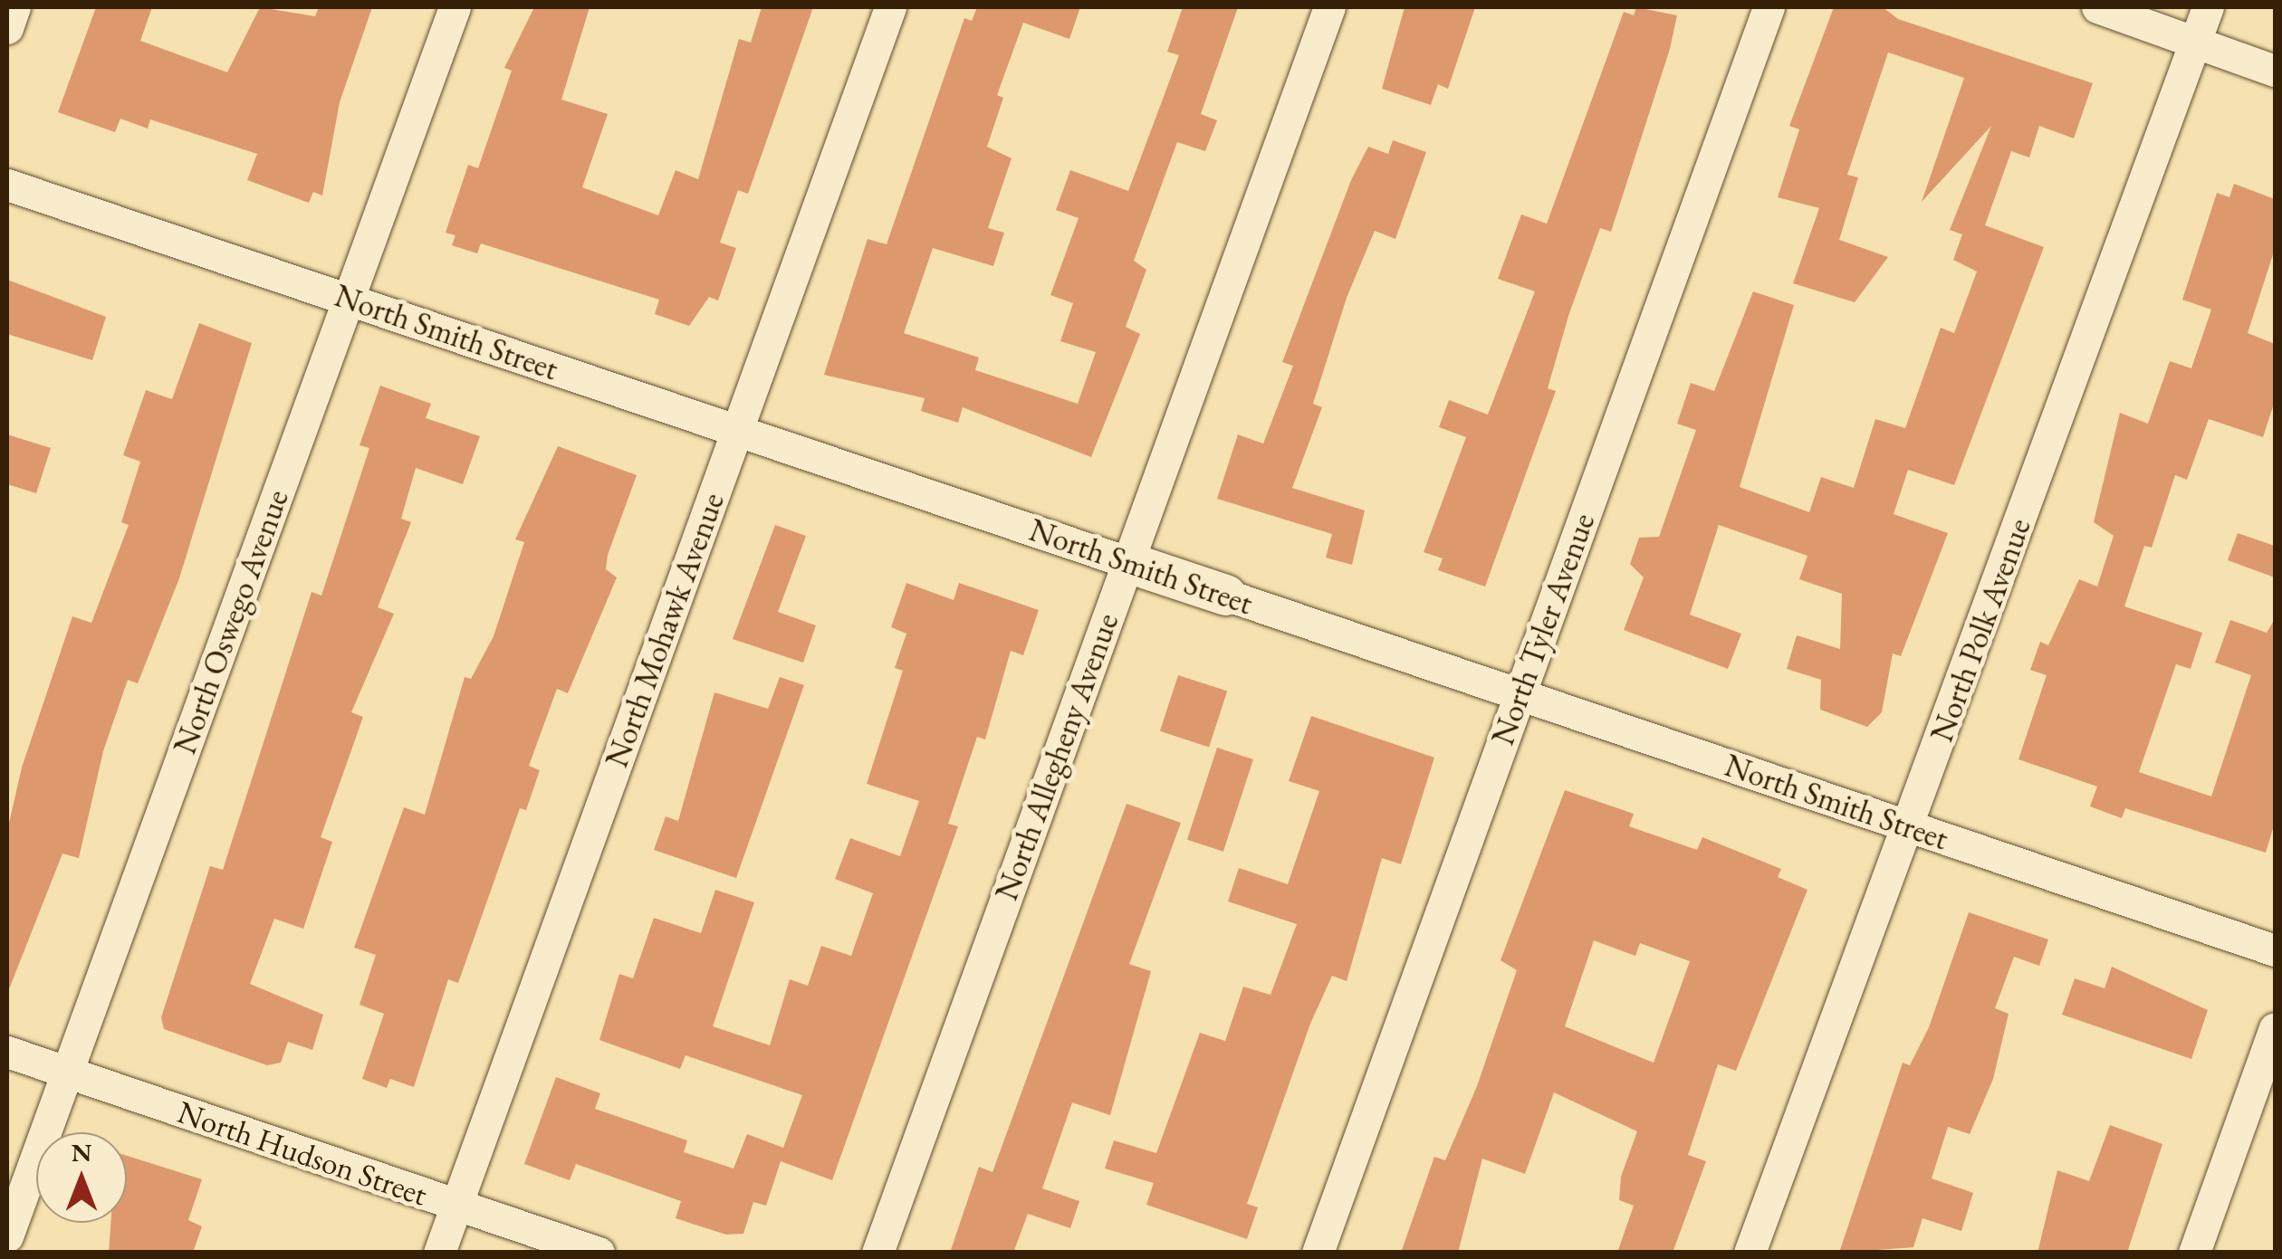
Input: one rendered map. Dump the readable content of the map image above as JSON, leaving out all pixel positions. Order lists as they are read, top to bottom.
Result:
{
  "streets": {
    "street": [
      "North Smith Street",
      "North Oswego Avenue",
      "North Tyler Avenue",
      "North Mohawk Avenue",
      "North Polk Avenue",
      "North Allegheny Avenue",
      "North Hudson Street"
    ]
  },
  "crossings": [
    ["North Smith Street", "North Oswego Avenue"],
    ["North Smith Street", "North Tyler Avenue"],
    ["North Smith Street", "North Mohawk Avenue"],
    ["North Smith Street", "North Polk Avenue"],
    ["North Smith Street", "North Allegheny Avenue"],
    ["North Oswego Avenue", "North Hudson Street"],
    ["North Mohawk Avenue", "North Hudson Street"]
  ],
  "north": "top"
}
